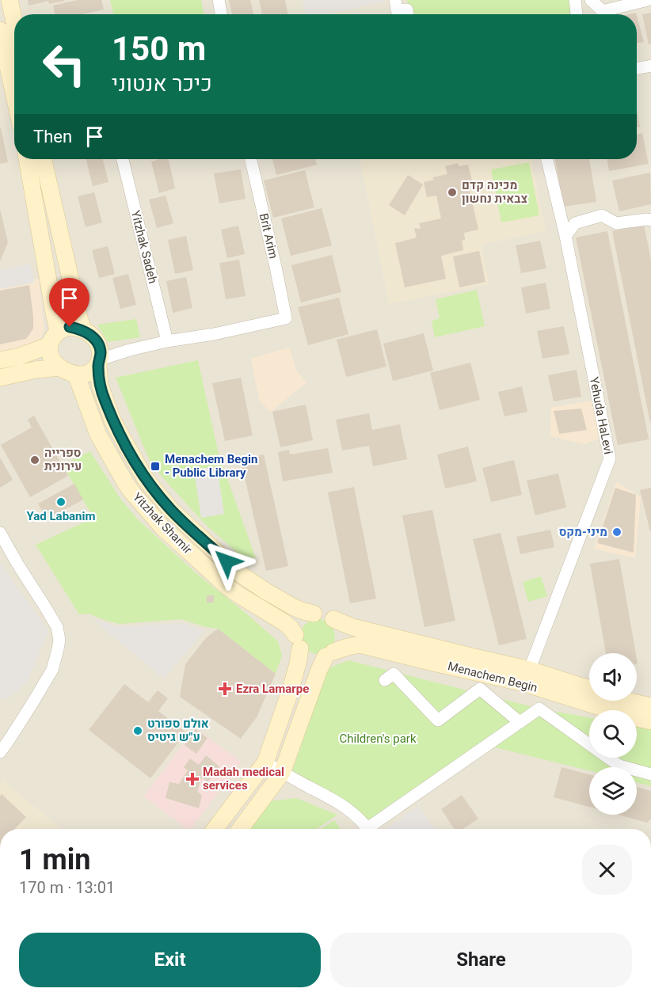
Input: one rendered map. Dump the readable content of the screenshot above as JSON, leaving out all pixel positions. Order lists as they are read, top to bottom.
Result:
{
  "streets": {
    "main road": ["Yitzhak Shamir", "Menachem Begin"],
    "street": ["Brit Arim", "Yitzhak Sadeh", "Yehuda HaLevi"]
  },
  "crossings": [
    ["Brit Arim", "Yitzhak Sadeh"],
    ["Yehuda HaLevi", "Menachem Begin"],
    ["Yitzhak Shamir", "Menachem Begin"]
  ],
  "parks": ["Children's park"],
  "places": {
    "other": [
      "מכינה קדם צבאית נחשון",
      "ספרייה עירונית",
      "Yad Labanim",
      "מיני-מקס",
      "אולם ספורט ע\"ש גיטיס"
    ],
    "transit": ["Menachem Begin - Public Library"],
    "health": ["Ezra Lamarpe", "Madah medical services"]
  },
  "page": {
    "turn": ["150 m", "כיכר אנטוני"],
    "then": "Then",
    "heading": ["1 min", "170 m · 13:01"],
    "buttons": ["Exit", "Share"]
  }
}
